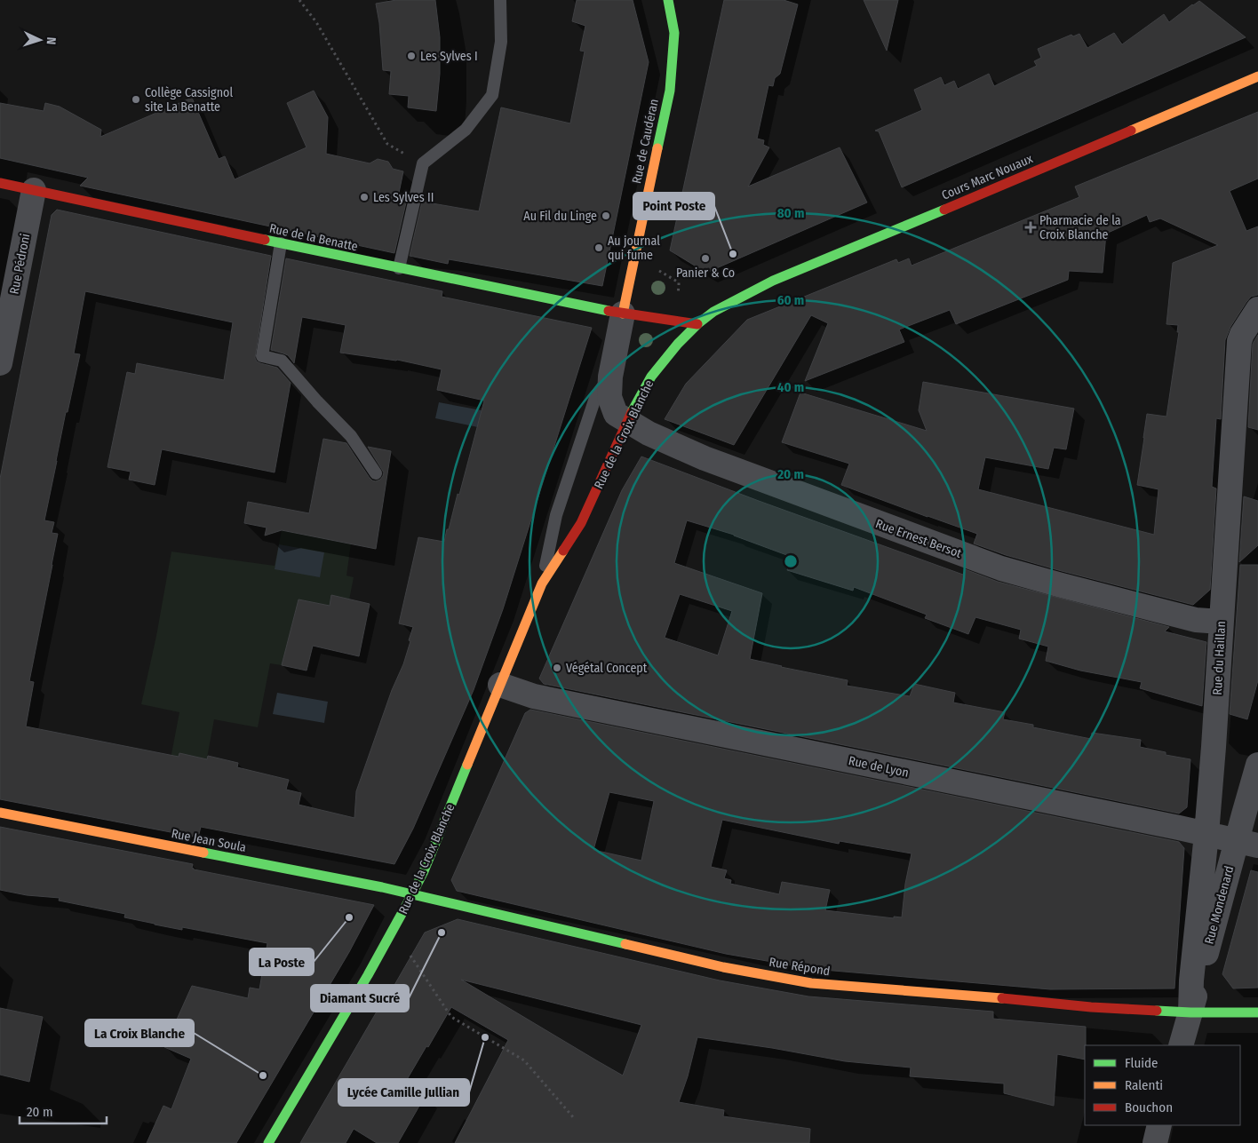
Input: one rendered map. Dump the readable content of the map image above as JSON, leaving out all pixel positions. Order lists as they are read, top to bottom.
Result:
{
  "streets": {
    "street": [
      "Rue de Caudéran",
      "Cours Marc Nouaux",
      "Rue de la Benatte",
      "Rue Pédroni",
      "Rue de la Croix Blanche",
      "Rue Ernest Bersot",
      "Rue du Haillan",
      "Rue de Lyon",
      "Rue Jean Soula",
      "Rue Mondenard",
      "Rue Répond"
    ]
  },
  "crossings": [
    ["Rue de Caudéran", "Rue de la Benatte"],
    ["Rue de Caudéran", "Rue de la Croix Blanche"],
    ["Cours Marc Nouaux", "Rue de la Croix Blanche"],
    ["Rue de la Benatte", "Rue Pédroni"],
    ["Rue de la Benatte", "Rue de la Croix Blanche"],
    ["Rue de la Croix Blanche", "Rue Ernest Bersot"],
    ["Rue de la Croix Blanche", "Rue de Lyon"],
    ["Rue de la Croix Blanche", "Rue Jean Soula"],
    ["Rue de la Croix Blanche", "Rue Répond"],
    ["Rue Ernest Bersot", "Rue du Haillan"],
    ["Rue du Haillan", "Rue de Lyon"],
    ["Rue du Haillan", "Rue Mondenard"],
    ["Rue du Haillan", "Rue Répond"],
    ["Rue de Lyon", "Rue Mondenard"],
    ["Rue Jean Soula", "Rue Répond"],
    ["Rue Mondenard", "Rue Répond"]
  ],
  "places": {
    "other": [
      "Les Sylves I",
      "Collège Cassignol site La Benatte",
      "Les Sylves II",
      "Au Fil du Linge",
      "Au journal qui fume",
      "Point Poste",
      "Panier & Co",
      "Végétal Concept",
      "La Poste",
      "Diamant Sucré",
      "Lycée Camille Jullian",
      "La Croix Blanche"
    ],
    "health": ["Pharmacie de la Croix Blanche"]
  },
  "legend": ["Fluide", "Ralenti", "Bouchon"],
  "scale_bar": "20 m",
  "north": "right",
  "rings": [
    "80 m",
    "60 m",
    "40 m",
    "20 m"
  ]
}
